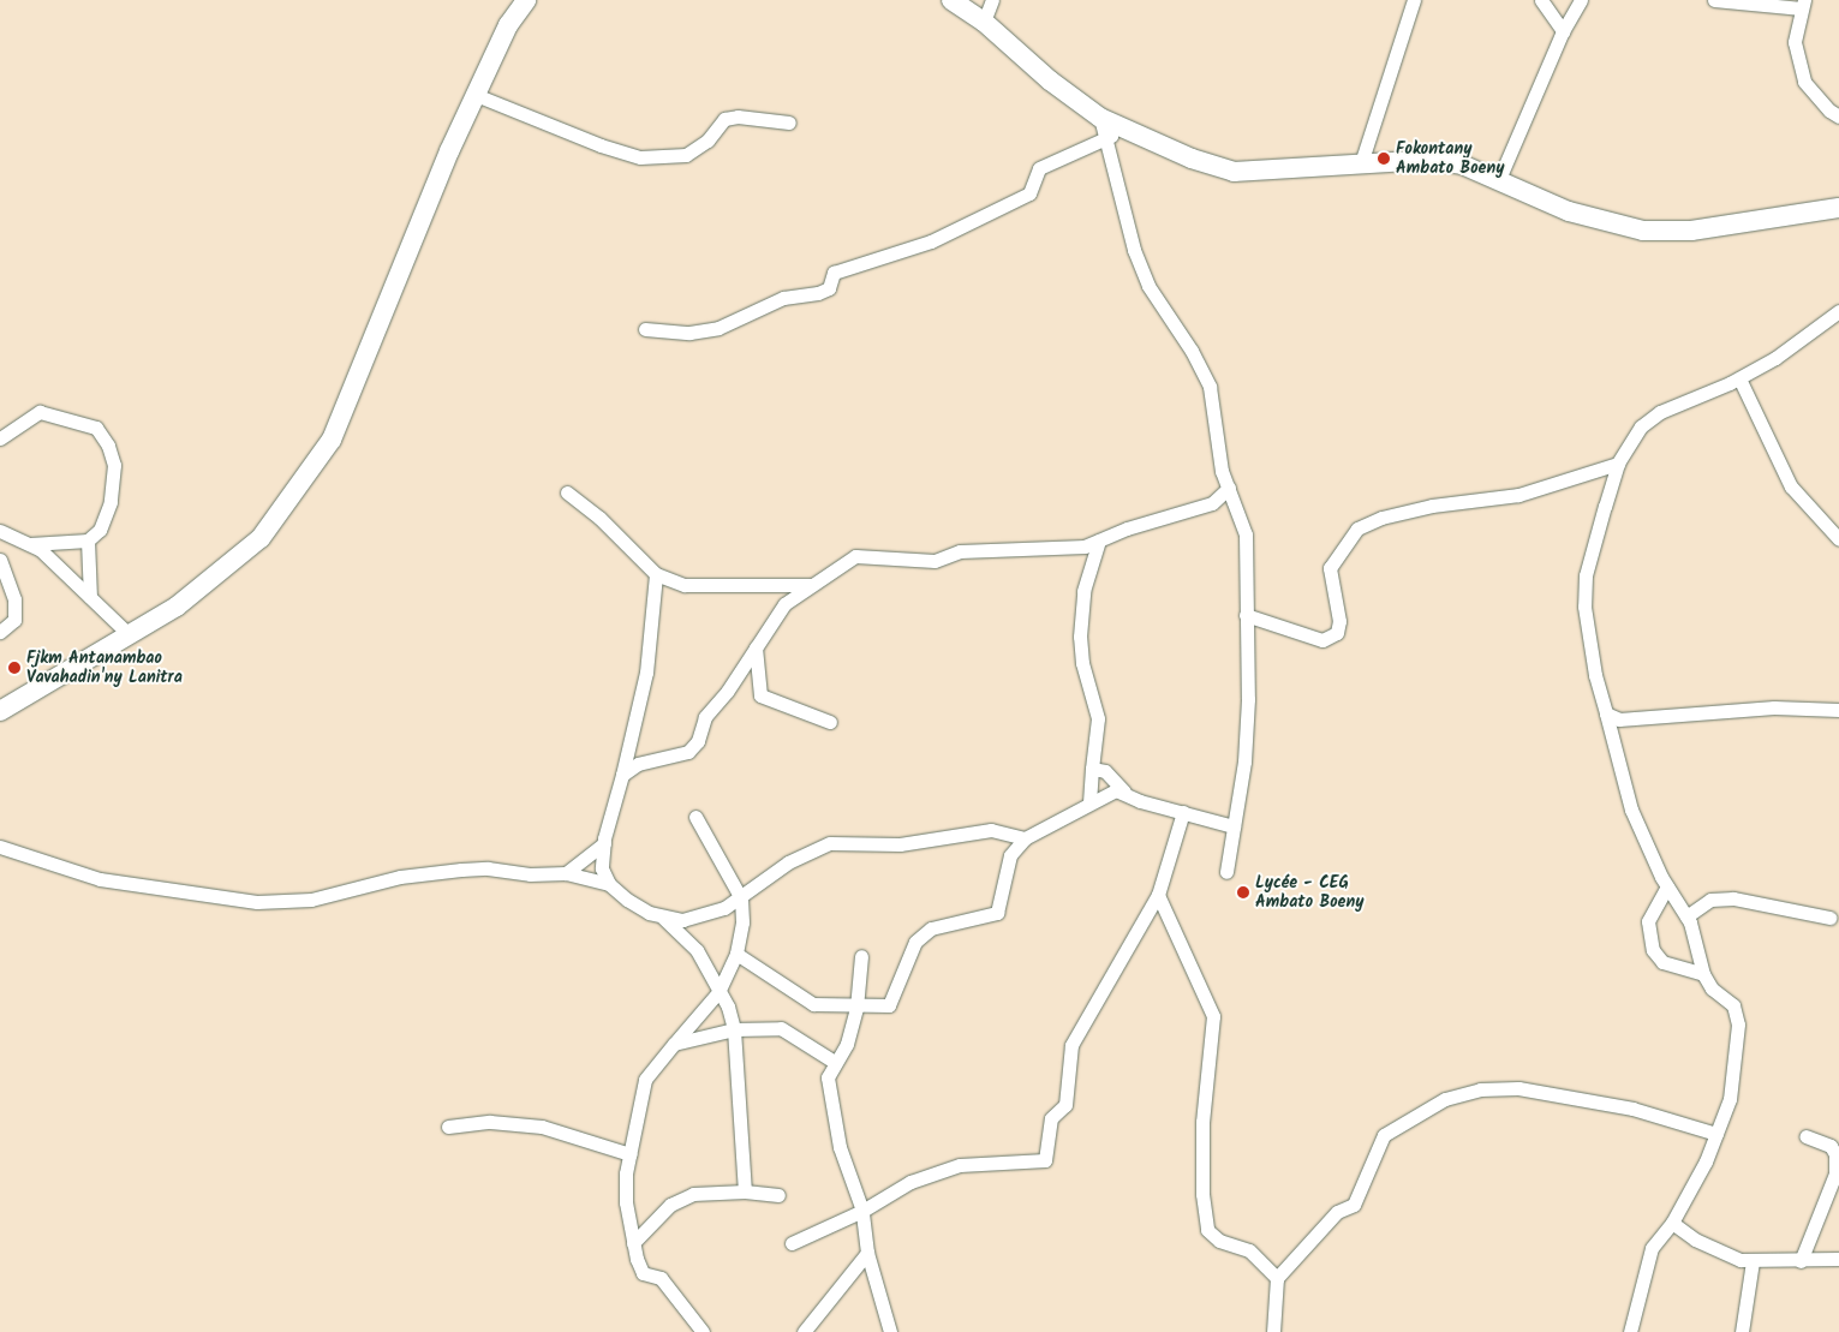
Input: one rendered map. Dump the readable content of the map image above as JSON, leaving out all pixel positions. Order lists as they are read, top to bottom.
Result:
{
  "places": ["Fokontany Ambato Boeny", "Fjkm Antanambao Vavahadin'ny Lanitra", "Lycée - CEG Ambato Boeny"]
}
